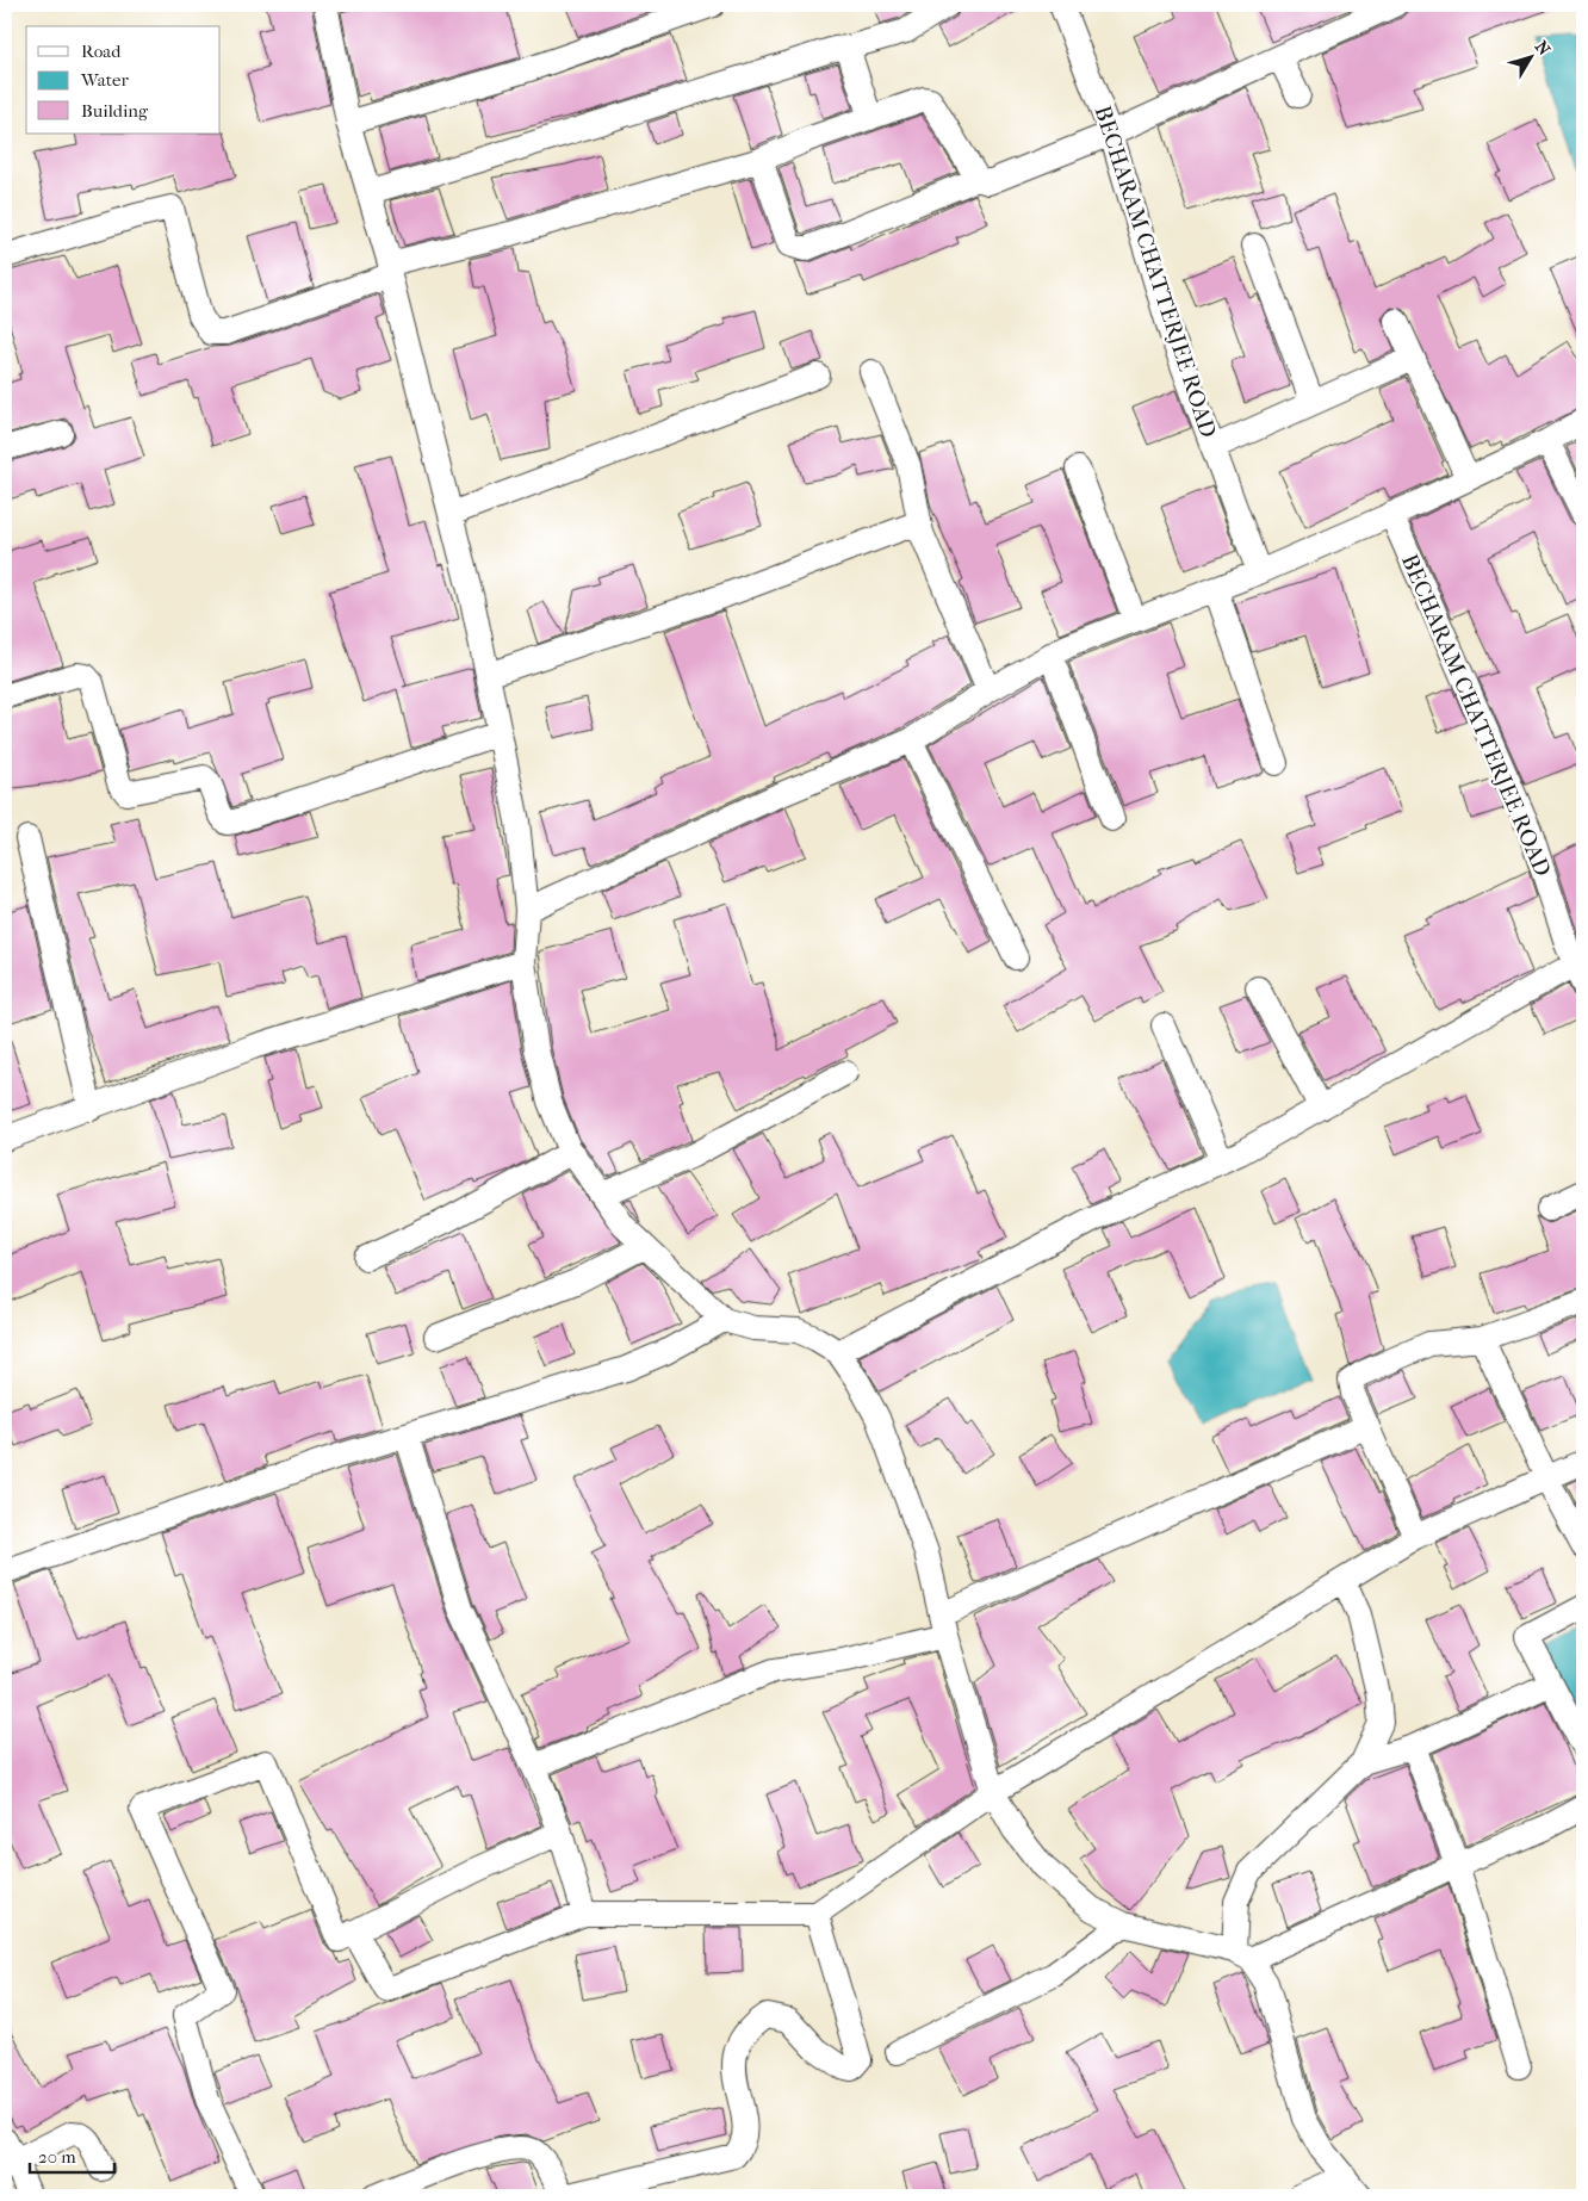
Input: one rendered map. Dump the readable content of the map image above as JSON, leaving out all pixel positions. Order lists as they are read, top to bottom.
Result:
{
  "streets": {
    "street": ["BECHARAM CHATTERJEE ROAD"]
  },
  "legend": ["Road", "Water", "Building"],
  "scale_bar": "20 m",
  "north": "top right"
}
